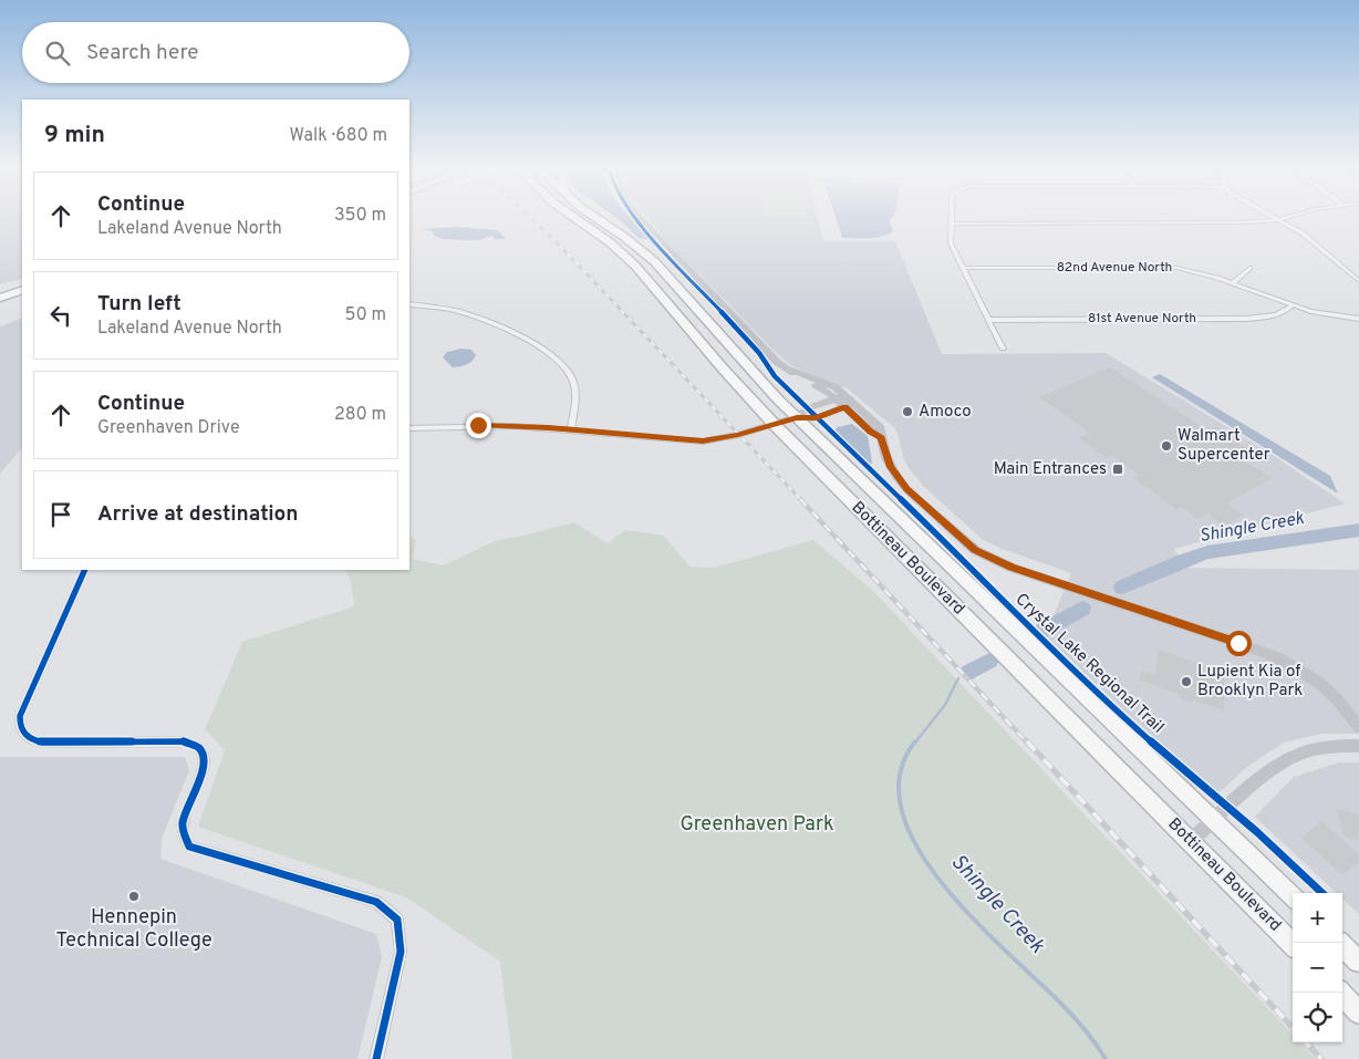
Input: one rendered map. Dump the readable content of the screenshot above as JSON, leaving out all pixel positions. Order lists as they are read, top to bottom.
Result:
{
  "streets": {
    "highway": ["Bottineau Boulevard"],
    "street": ["82nd Avenue North", "81st Avenue North"],
    "cycle path": ["Crystal Lake Regional Trail"]
  },
  "crossings": [
    ["82nd Avenue North", "81st Avenue North"]
  ],
  "water": ["Shingle Creek"],
  "parks": ["Greenhaven Park"],
  "places": {
    "other": [
      "Amoco",
      "Walmart Supercenter",
      "Lupient Kia of Brooklyn Park",
      "Hennepin Technical College"
    ],
    "transit": ["Main Entrances"]
  },
  "page": {
    "search": "Search here",
    "heading": ["9 min", "Walk · 680 m"],
    "list": [
      ["Continue", "Lakeland Avenue North", "350 m"],
      ["Turn left", "Lakeland Avenue North", "50 m"],
      ["Continue", "Greenhaven Drive", "280 m"],
      "Arrive at destination"
    ],
    "map_buttons": ["+", "−"]
  }
}
